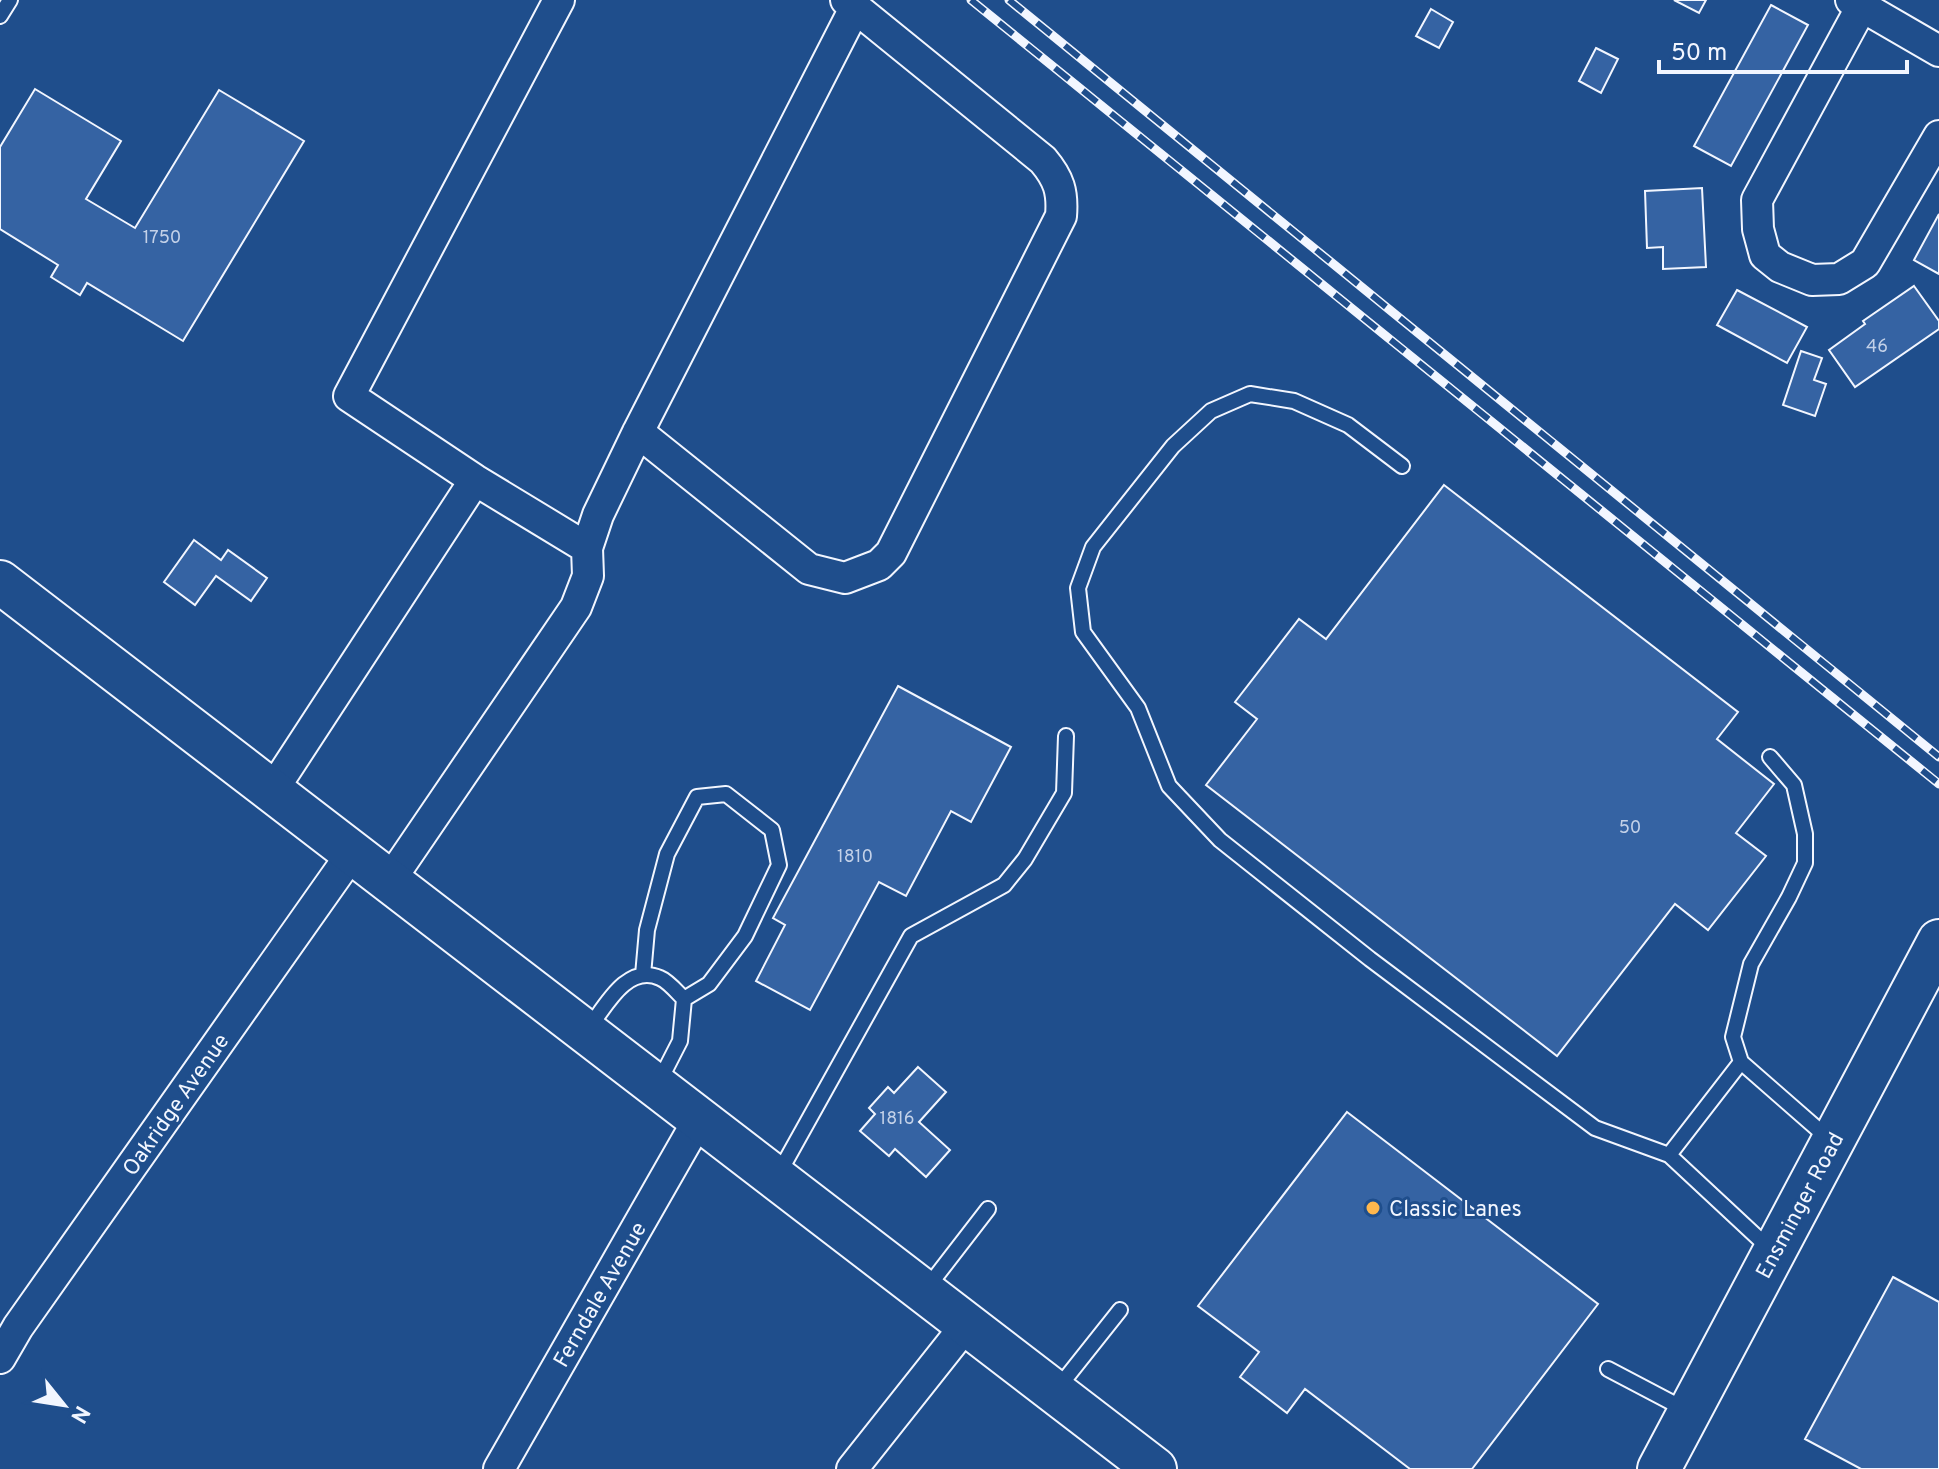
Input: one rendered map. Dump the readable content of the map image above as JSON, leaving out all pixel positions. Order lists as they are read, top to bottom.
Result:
{
  "streets": {
    "main road": ["Ensminger Road"],
    "street": ["Oakridge Avenue", "Ferndale Avenue"]
  },
  "places": ["Classic Lanes"],
  "house_numbers": [
    "1750",
    "46",
    "50",
    "1810",
    "1816"
  ],
  "scale_bar": "50 m",
  "north": "bottom right"
}
